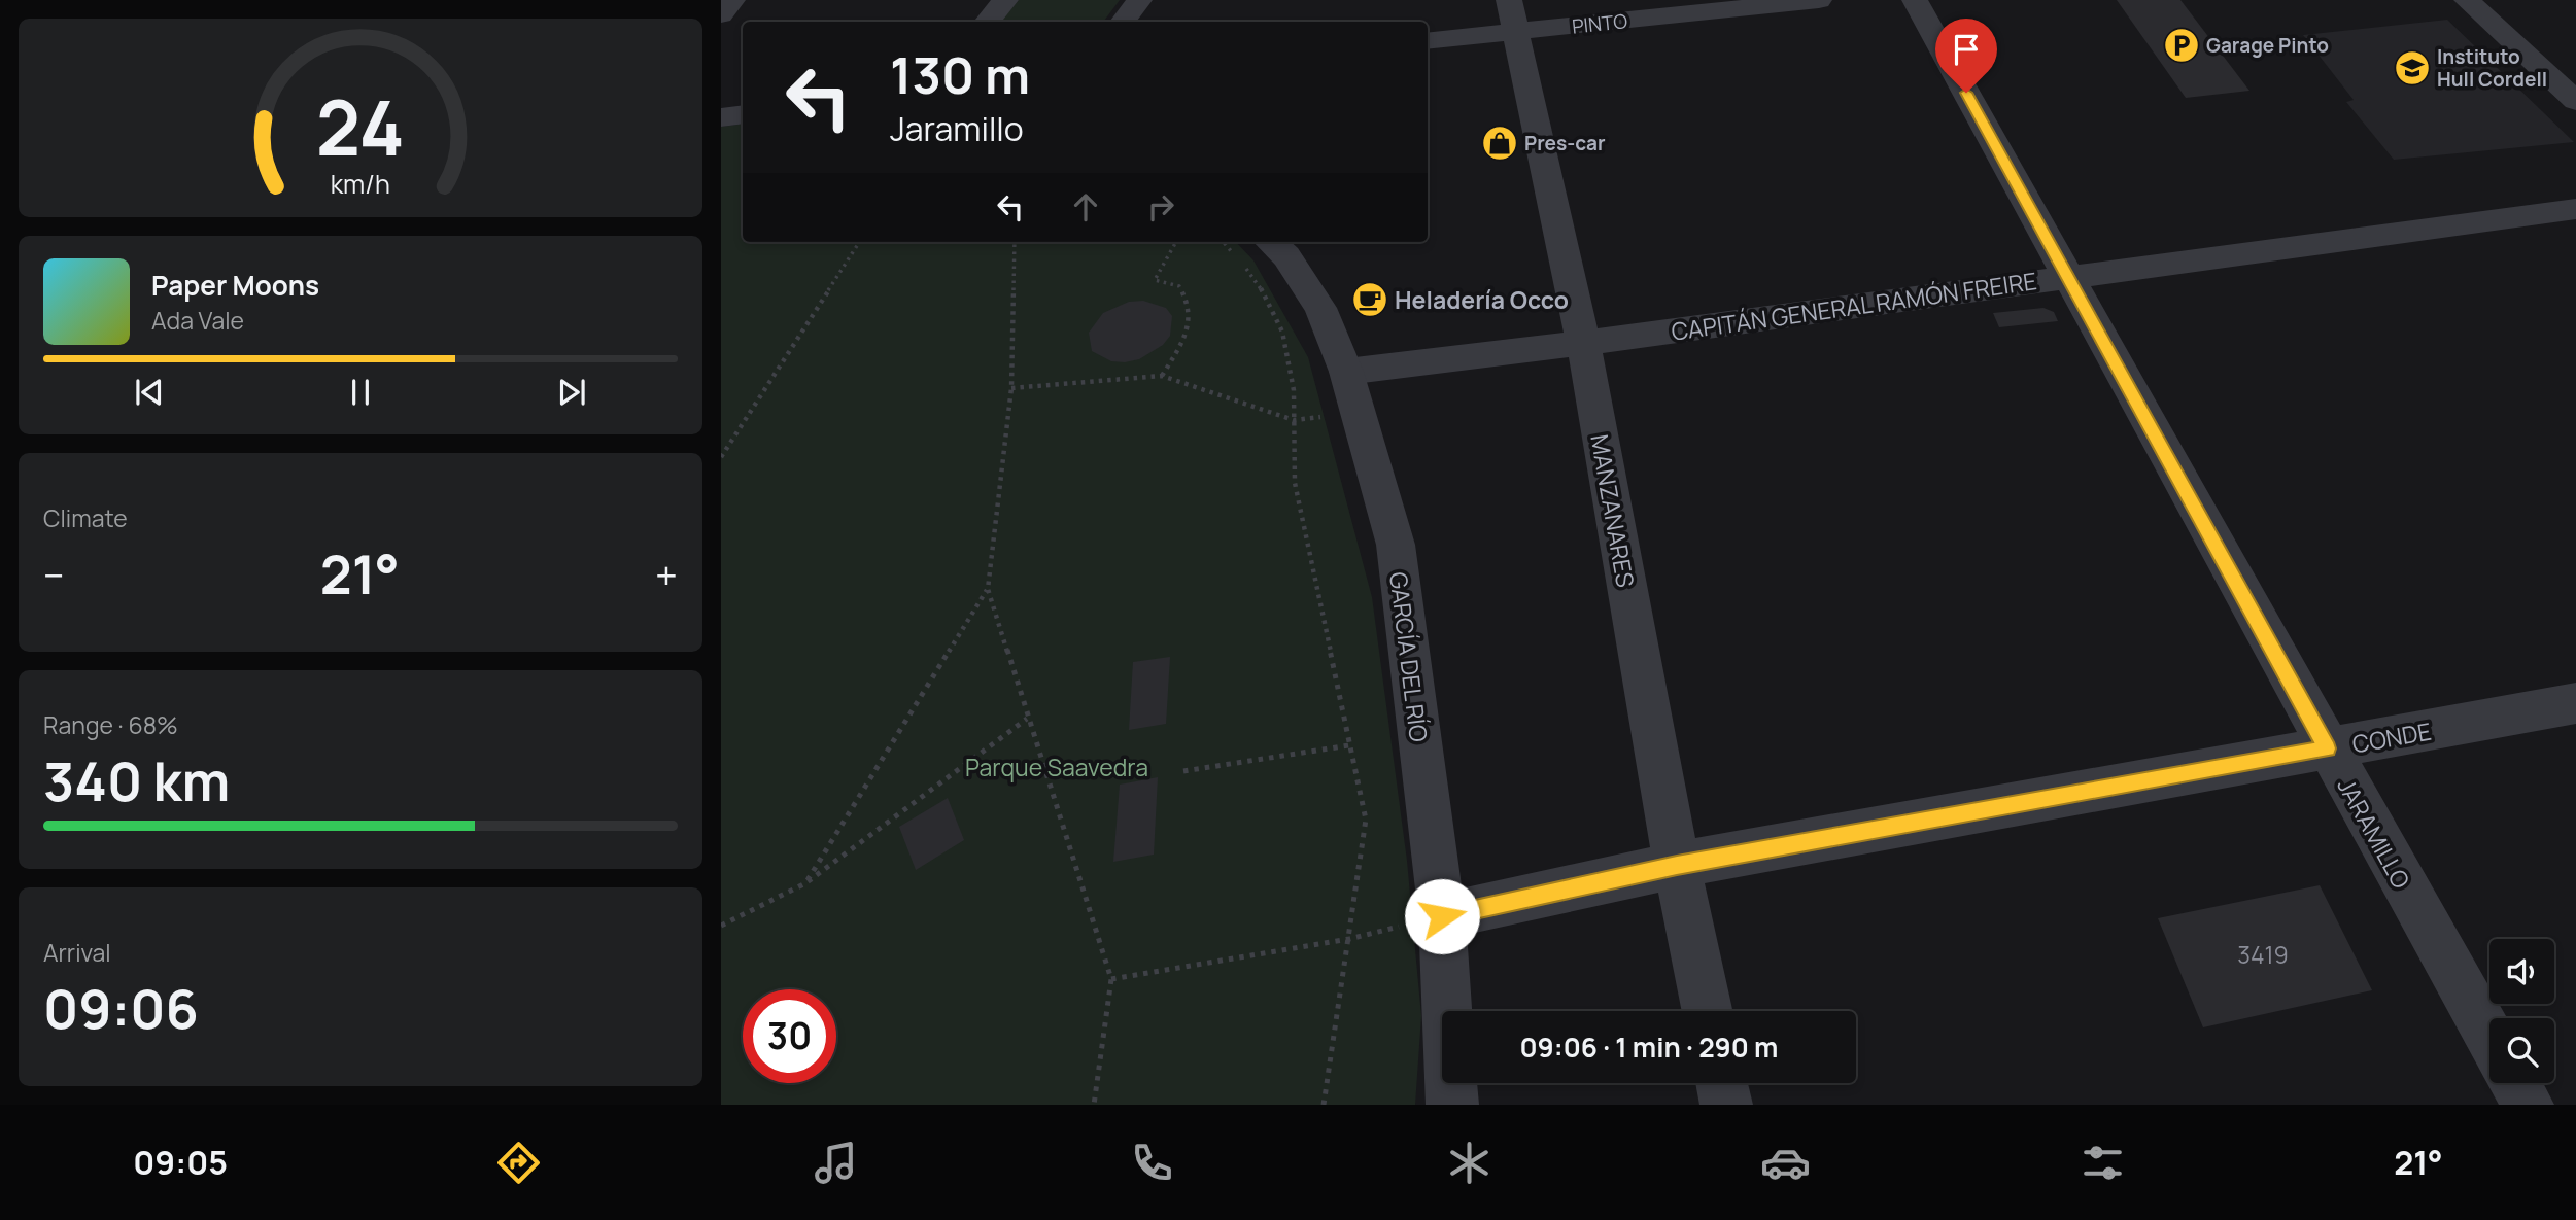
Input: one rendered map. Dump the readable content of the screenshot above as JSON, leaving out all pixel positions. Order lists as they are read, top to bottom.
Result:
{
  "streets": {
    "street": [
      "PINTO",
      "CAPITÁN GENERAL RAMÓN FREIRE",
      "MANZANARES",
      "GARCÍA DEL RÍO",
      "CONDE",
      "JARAMILLO"
    ]
  },
  "crossings": [
    ["PINTO", "MANZANARES"],
    ["CAPITÁN GENERAL RAMÓN FREIRE", "MANZANARES"],
    ["CAPITÁN GENERAL RAMÓN FREIRE", "GARCÍA DEL RÍO"],
    ["CAPITÁN GENERAL RAMÓN FREIRE", "JARAMILLO"],
    ["MANZANARES", "CONDE"],
    ["GARCÍA DEL RÍO", "CONDE"],
    ["CONDE", "JARAMILLO"]
  ],
  "parks": ["Parque Saavedra"],
  "places": {
    "parking": ["Garage Pinto"],
    "school or university": ["Instituto Hull Cordell"],
    "shop": ["Pres-car"],
    "cafe": ["Heladería Occo"]
  },
  "house_numbers": ["3419"],
  "page": {
    "turn": ["130 m", "Jaramillo"],
    "song": ["Paper Moons", "Ada Vale"],
    "tile": [
      "Climate",
      ["Range · 68%", "340 km"],
      ["Arrival", "09:06"]
    ],
    "heat": ["−", "21°", "+"],
    "limit": "30",
    "trip": "09:06 · 1 min · 290 m",
    "tabs": ["09:05", "21°"],
    "gauge": ["24", "km/h"]
  }
}
